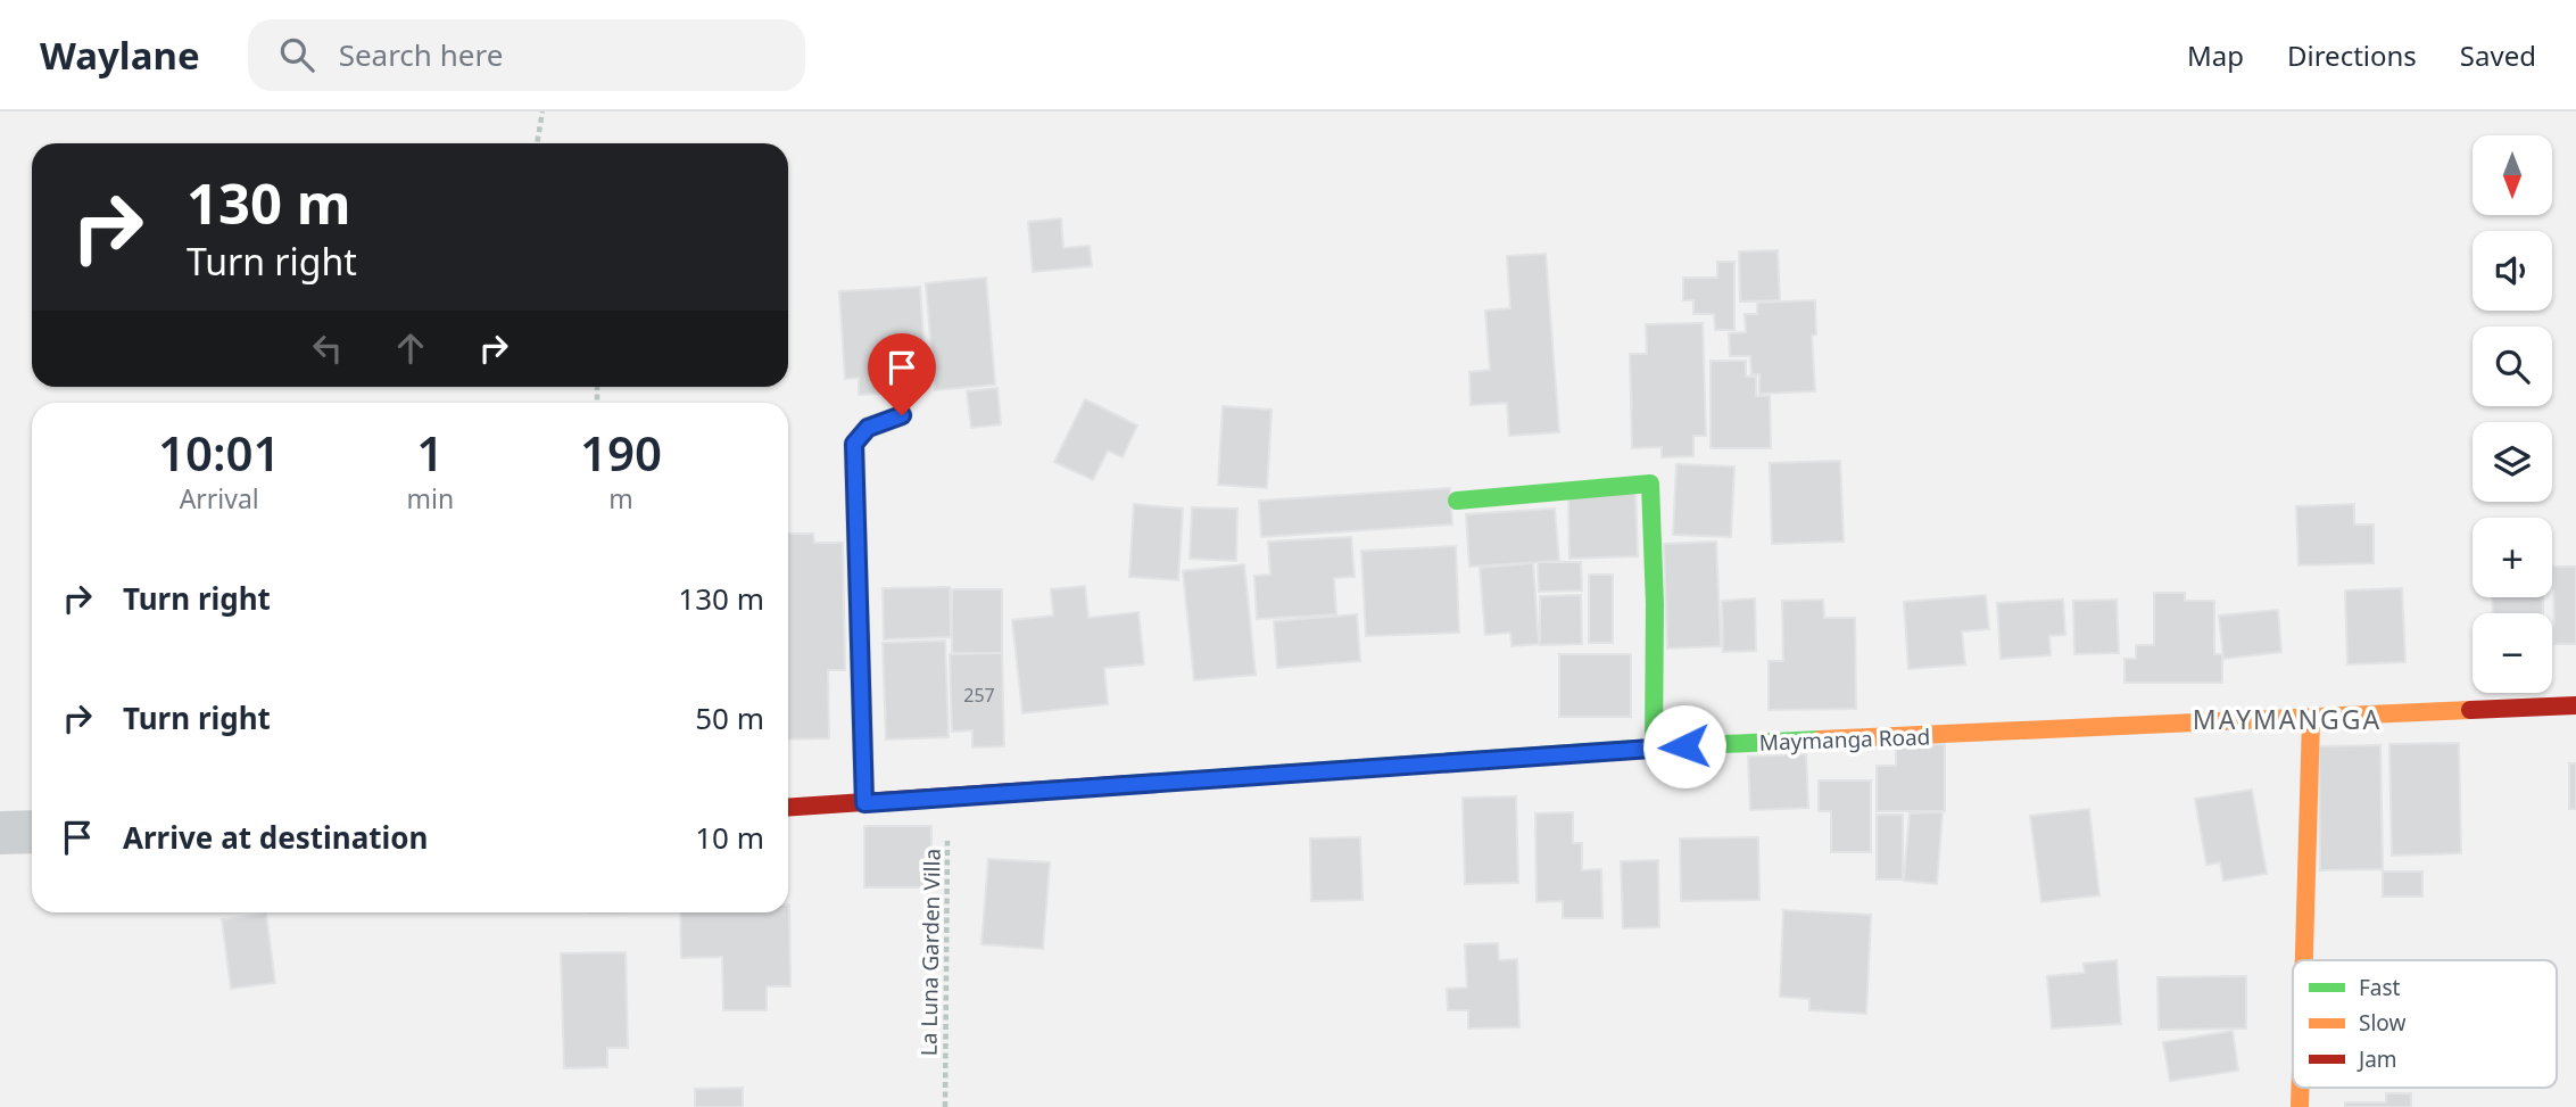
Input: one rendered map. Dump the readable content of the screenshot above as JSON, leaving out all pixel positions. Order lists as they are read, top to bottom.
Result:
{
  "streets": {
    "street": ["Maymanga Road"],
    "path": ["La Luna Garden Villa"]
  },
  "crossings": [
    ["Maymanga Road", "La Luna Garden Villa"]
  ],
  "districts": ["MAYMANGGA"],
  "house_numbers": ["257"],
  "legend": ["Fast", "Slow", "Jam"],
  "north": "bottom",
  "page": {
    "header": "Waylane",
    "search": "Search here",
    "nav": ["Map", "Directions", "Saved"],
    "map_buttons": ["+", "−"],
    "turn": ["130 m", "Turn right"],
    "eta": [
      "10:01",
      "Arrival",
      "1",
      "min",
      "190",
      "m"
    ],
    "list": [
      {
        "name": "Turn right",
        "value": "130 m"
      },
      {
        "name": "Turn right",
        "value": "50 m"
      },
      {
        "name": "Arrive at destination",
        "value": "10 m"
      }
    ]
  }
}
